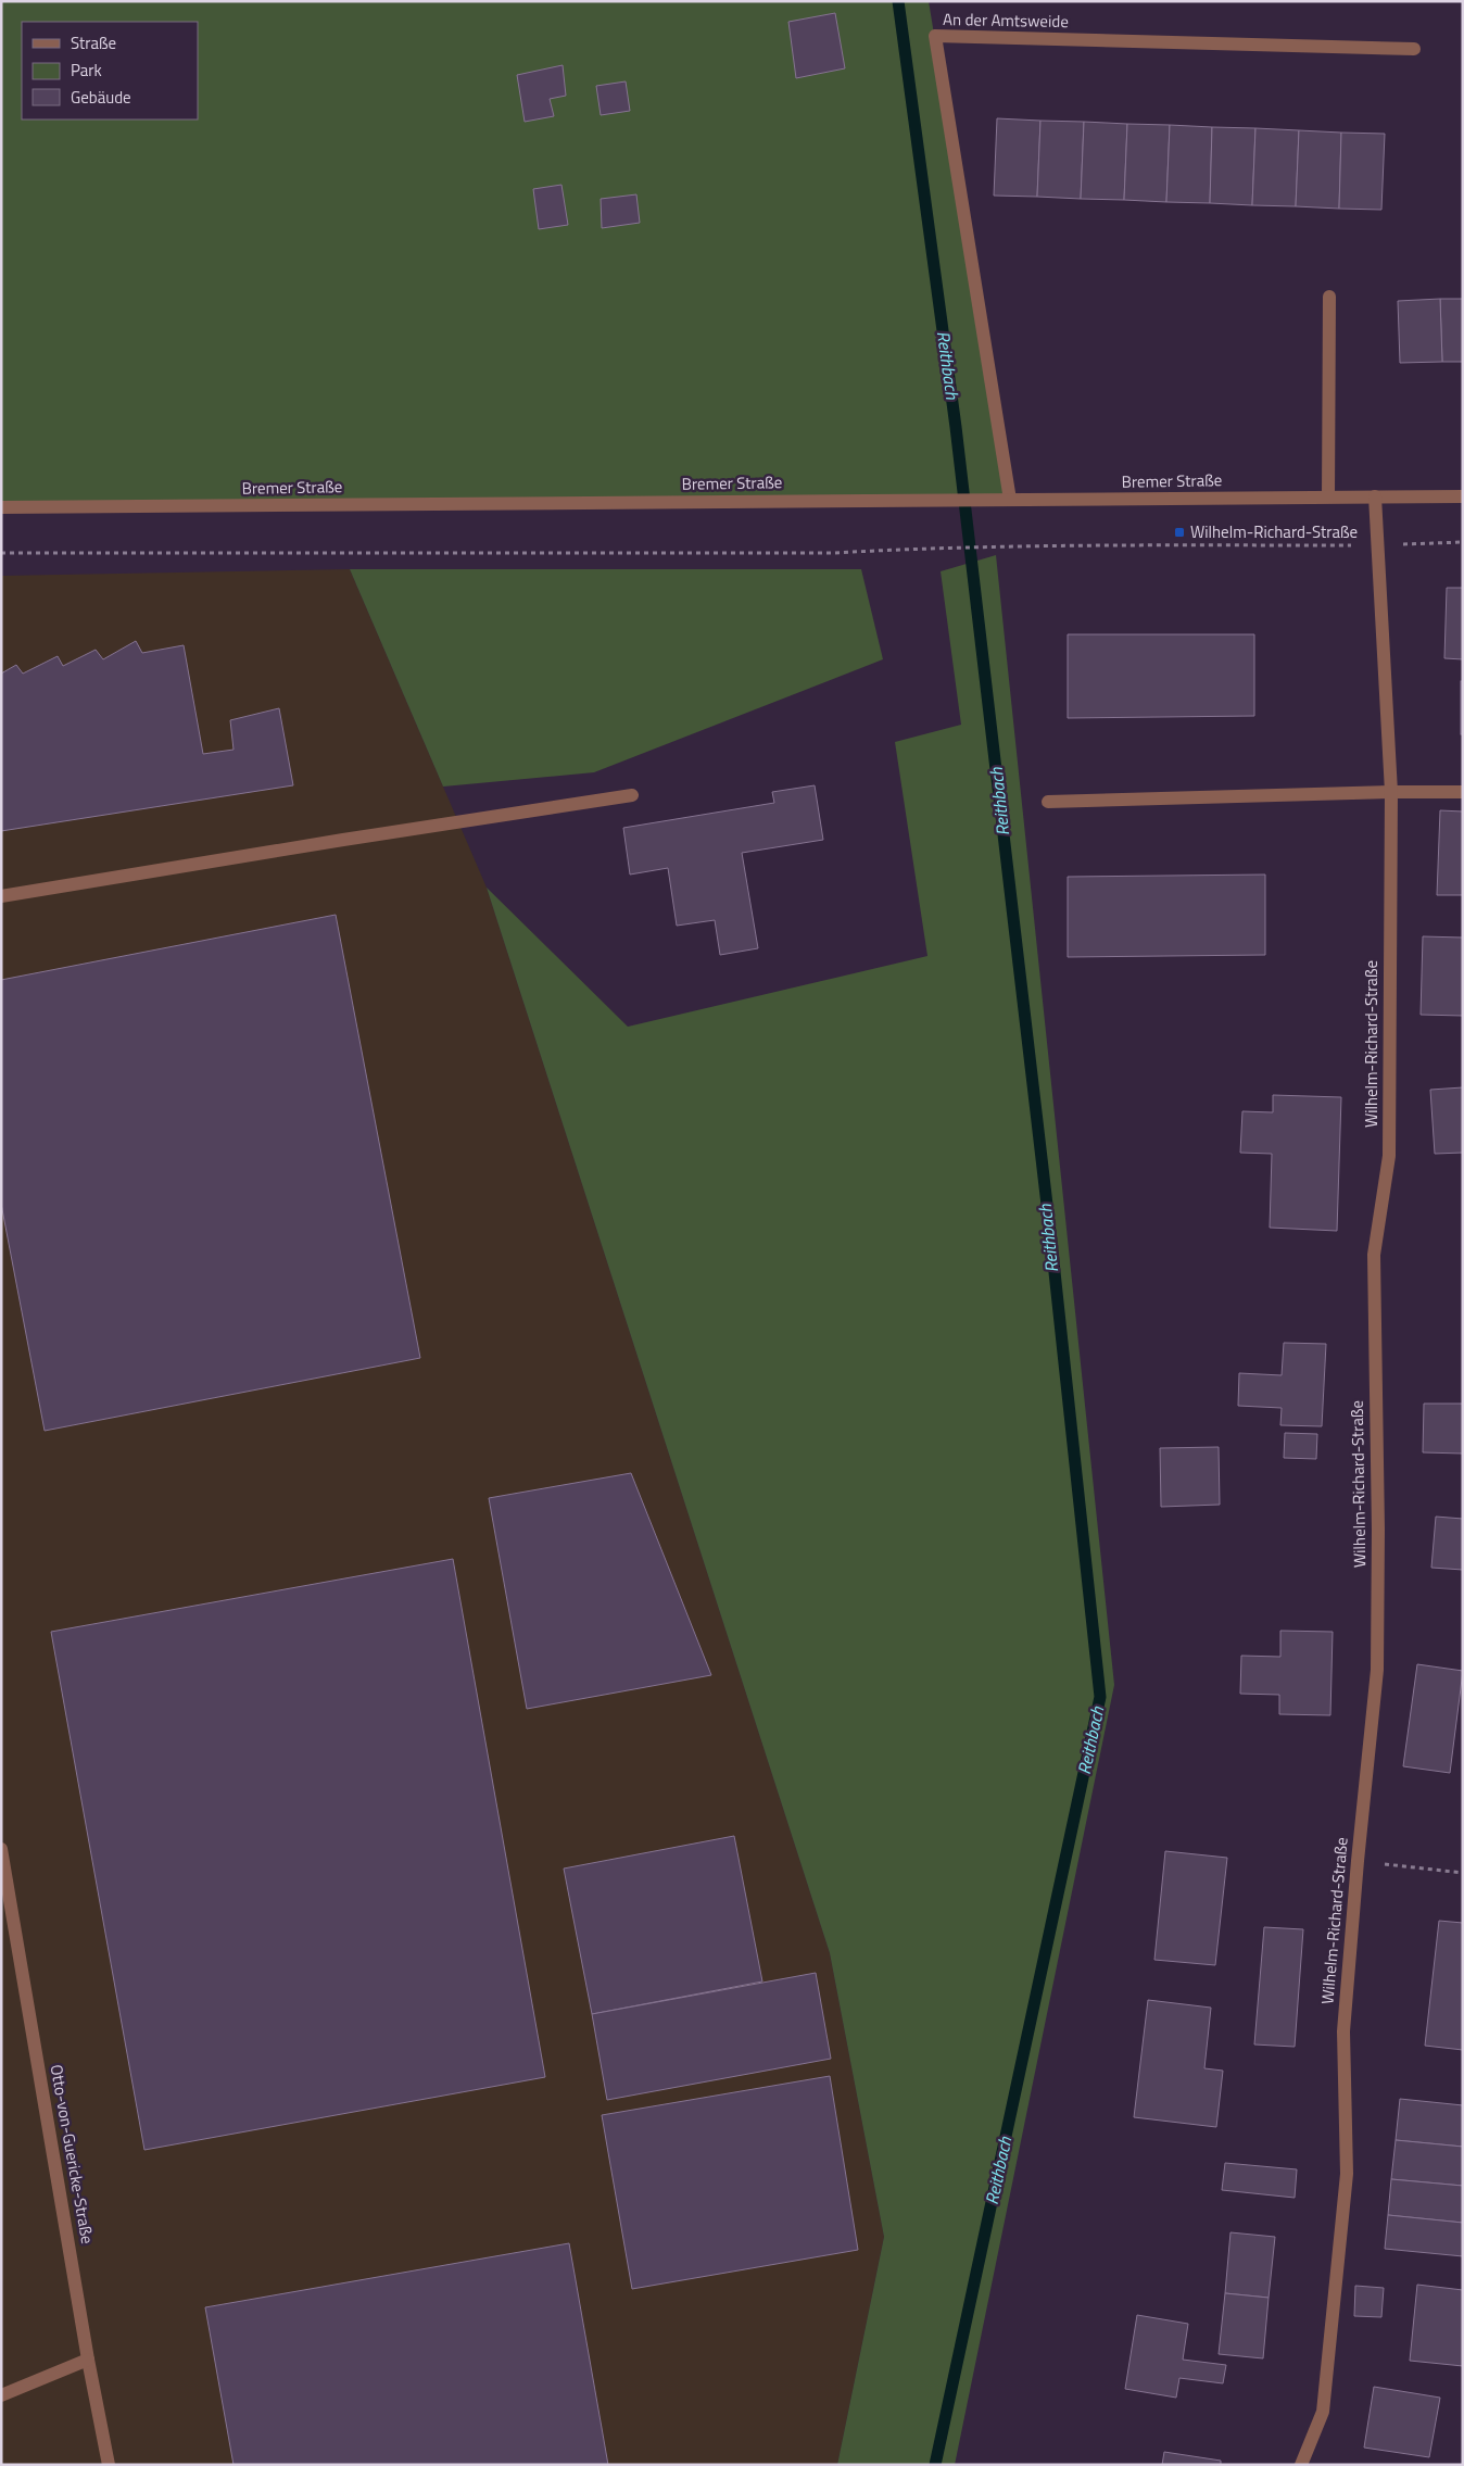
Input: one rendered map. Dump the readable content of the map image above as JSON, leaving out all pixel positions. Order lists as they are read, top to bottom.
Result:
{
  "streets": {
    "street": [
      "An der Amtsweide",
      "Bremer Straße",
      "Wilhelm-Richard-Straße",
      "Otto-von-Guericke-Straße"
    ]
  },
  "crossings": [
    ["An der Amtsweide", "Bremer Straße"],
    ["Bremer Straße", "Wilhelm-Richard-Straße"]
  ],
  "water": ["Reithbach"],
  "places": {
    "transit": ["Wilhelm-Richard-Straße"]
  },
  "legend": ["Straße", "Park", "Gebäude"]
}
